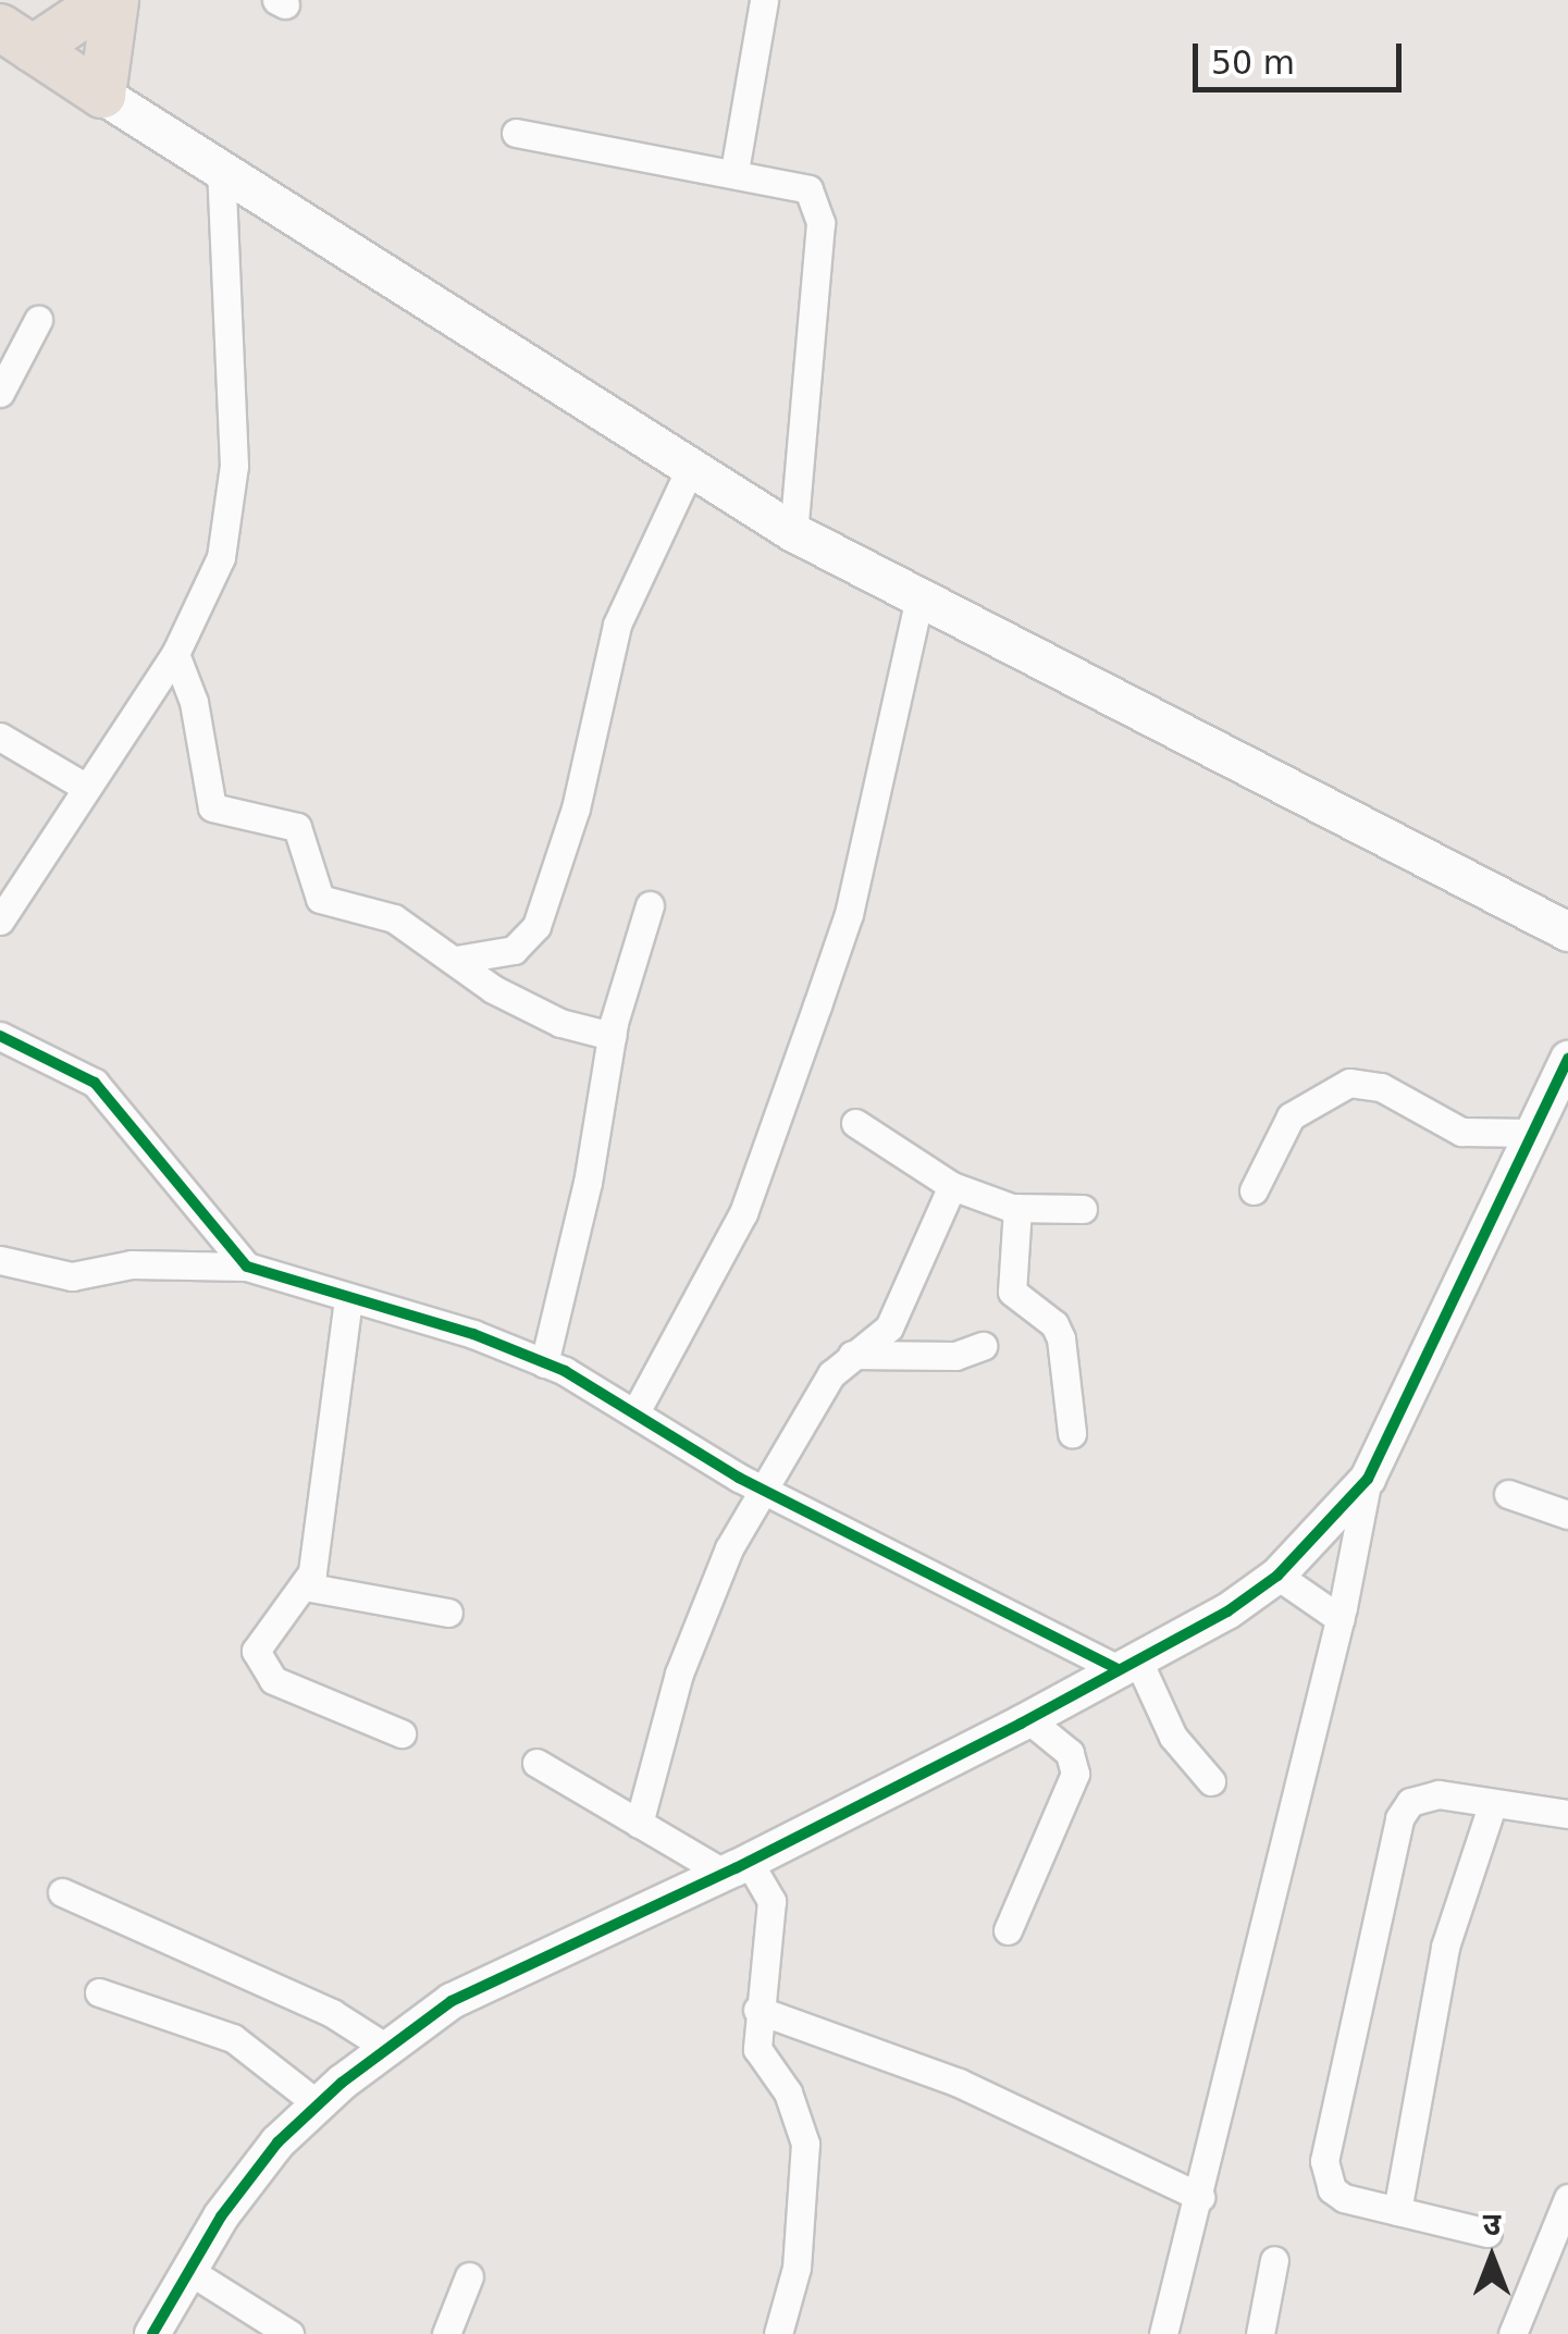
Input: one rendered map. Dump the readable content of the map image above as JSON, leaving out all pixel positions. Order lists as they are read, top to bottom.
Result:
{
  "scale_bar": "50 m",
  "north": "top"
}
